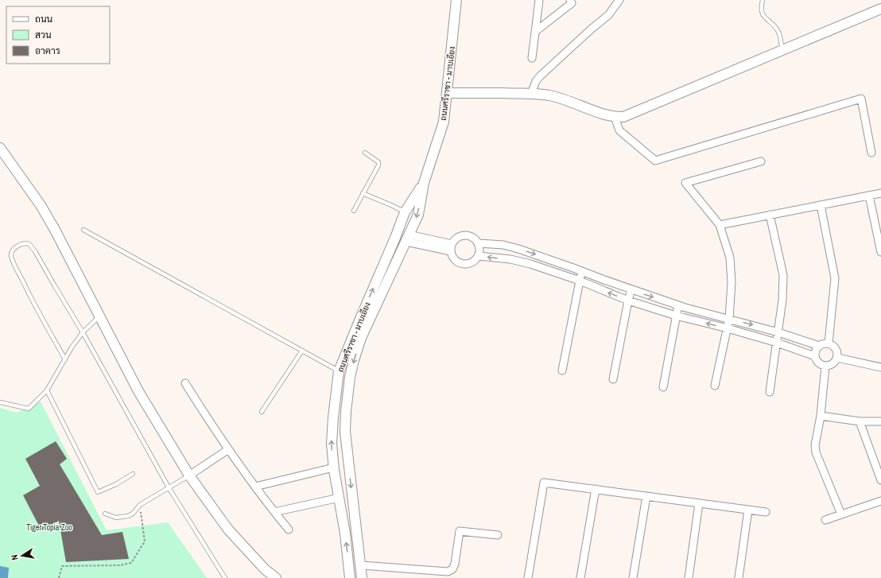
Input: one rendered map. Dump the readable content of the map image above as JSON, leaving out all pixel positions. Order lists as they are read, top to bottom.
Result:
{
  "streets": {
    "main road": ["ถนนศรีราชา - มาบเอียง"]
  },
  "parks": ["Tiger Topia Zoo"],
  "legend": ["ถนน", "สวน", "อาคาร"],
  "north": "left"
}
